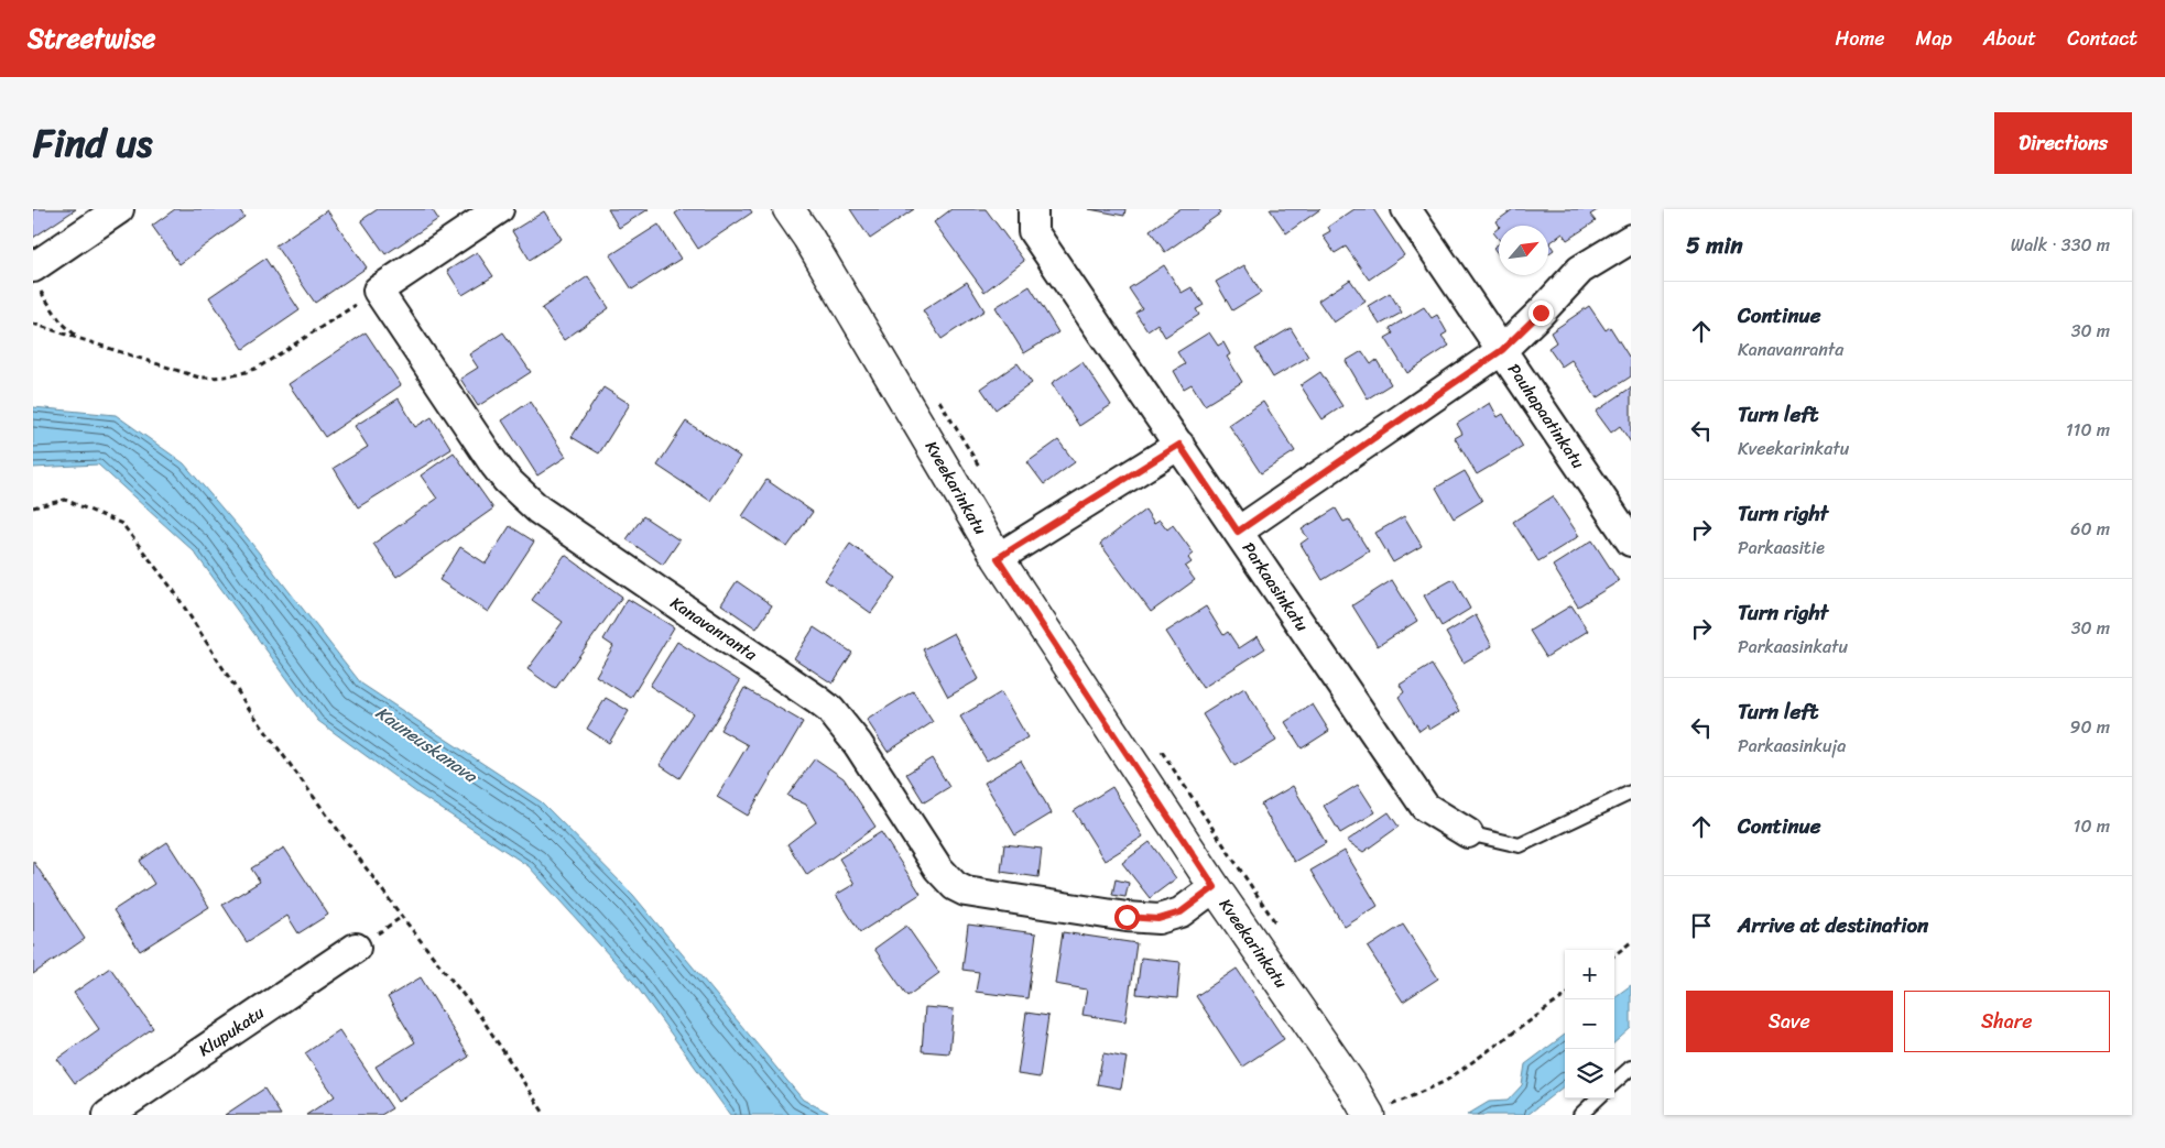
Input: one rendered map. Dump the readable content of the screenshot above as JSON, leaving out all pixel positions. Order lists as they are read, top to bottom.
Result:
{
  "streets": {
    "street": [
      "Pauhapaatinkatu",
      "Kveekarinkatu",
      "Parkaasinkatu",
      "Kanavanranta",
      "Klupukatu"
    ]
  },
  "crossings": [
    ["Kveekarinkatu", "Kanavanranta"]
  ],
  "water": ["Kauneuskanava"],
  "north": "top right",
  "page": {
    "header": "Streetwise",
    "nav": [
      "Home",
      "Map",
      "About",
      "Contact"
    ],
    "title": "Find us",
    "buttons": [
      "Directions",
      ["Save", "Share"]
    ],
    "heading": ["5 min", "Walk · 330 m"],
    "list": [
      ["Continue", "Kanavanranta", "30 m"],
      ["Turn left", "Kveekarinkatu", "110 m"],
      ["Turn right", "Parkaasitie", "60 m"],
      ["Turn right", "Parkaasinkatu", "30 m"],
      ["Turn left", "Parkaasinkuja", "90 m"],
      ["Continue", "10 m"],
      "Arrive at destination"
    ],
    "map_buttons": ["+", "−"]
  }
}
